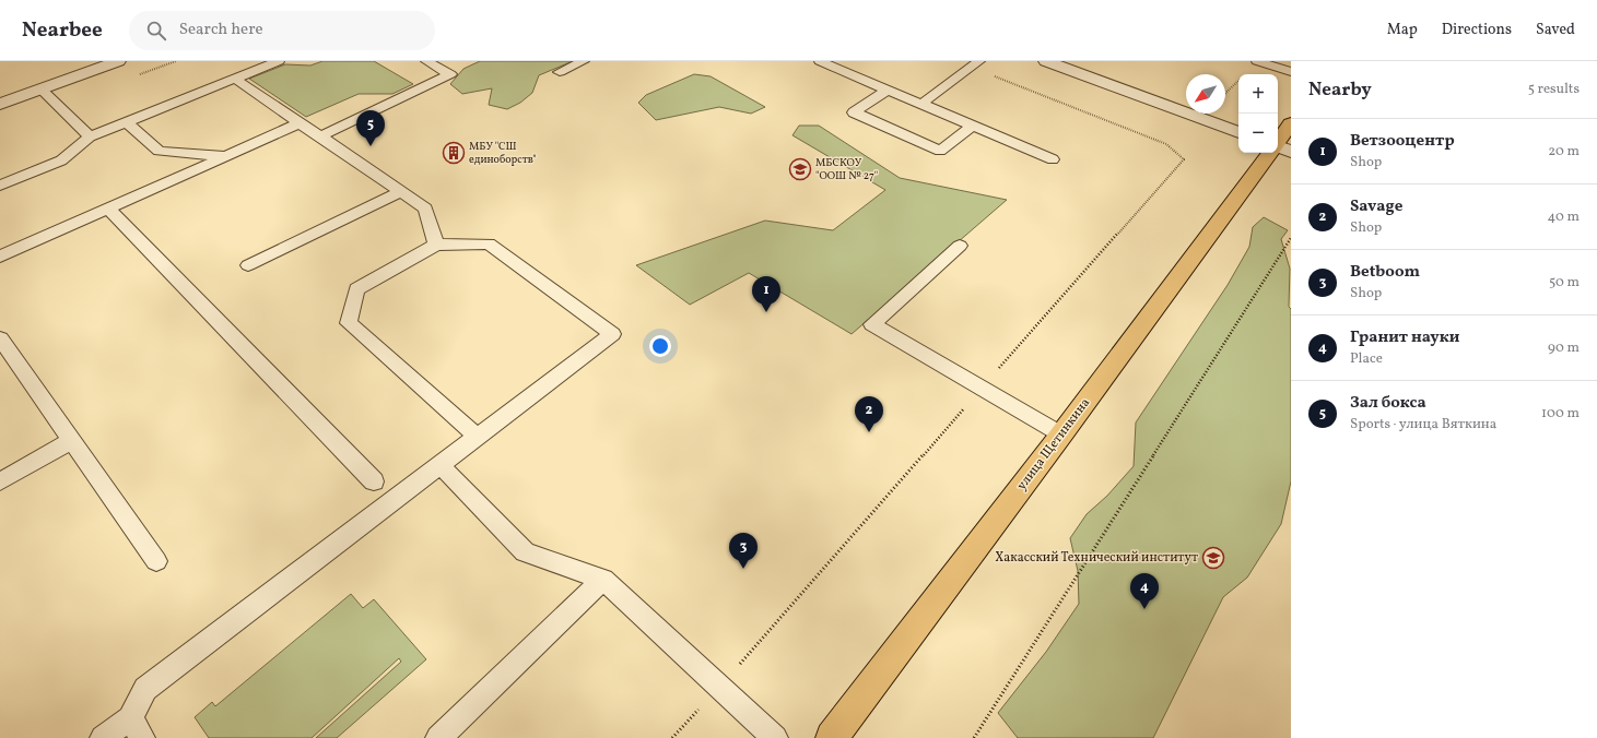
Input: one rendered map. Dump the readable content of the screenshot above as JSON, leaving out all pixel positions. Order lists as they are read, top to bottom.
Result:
{
  "streets": {
    "main road": ["улица Щетинкина"]
  },
  "places": {
    "building": ["МБУ \"СШ единоборств\""],
    "school or university": ["МБСКОУ \"ООШ № 27\"", "Хакасский Технический институт"]
  },
  "north": "bottom left",
  "page": {
    "header": "Nearbee",
    "search": "Search here",
    "nav": ["Map", "Directions", "Saved"],
    "heading": ["Nearby", "5 results"],
    "map_buttons": ["+", "−"],
    "pins": [
      "5",
      "1",
      "2",
      "3",
      "4"
    ],
    "list": [
      {
        "mark": "1",
        "name": "Ветзооцентр",
        "note": "Shop",
        "value": "20 m"
      },
      {
        "mark": "2",
        "name": "Savage",
        "note": "Shop",
        "value": "40 m"
      },
      {
        "mark": "3",
        "name": "Betboom",
        "note": "Shop",
        "value": "50 m"
      },
      {
        "mark": "4",
        "name": "Гранит науки",
        "note": "Place",
        "value": "90 m"
      },
      {
        "mark": "5",
        "name": "Зал бокса",
        "note": "Sports · улица Вяткина",
        "value": "100 m"
      }
    ]
  }
}
